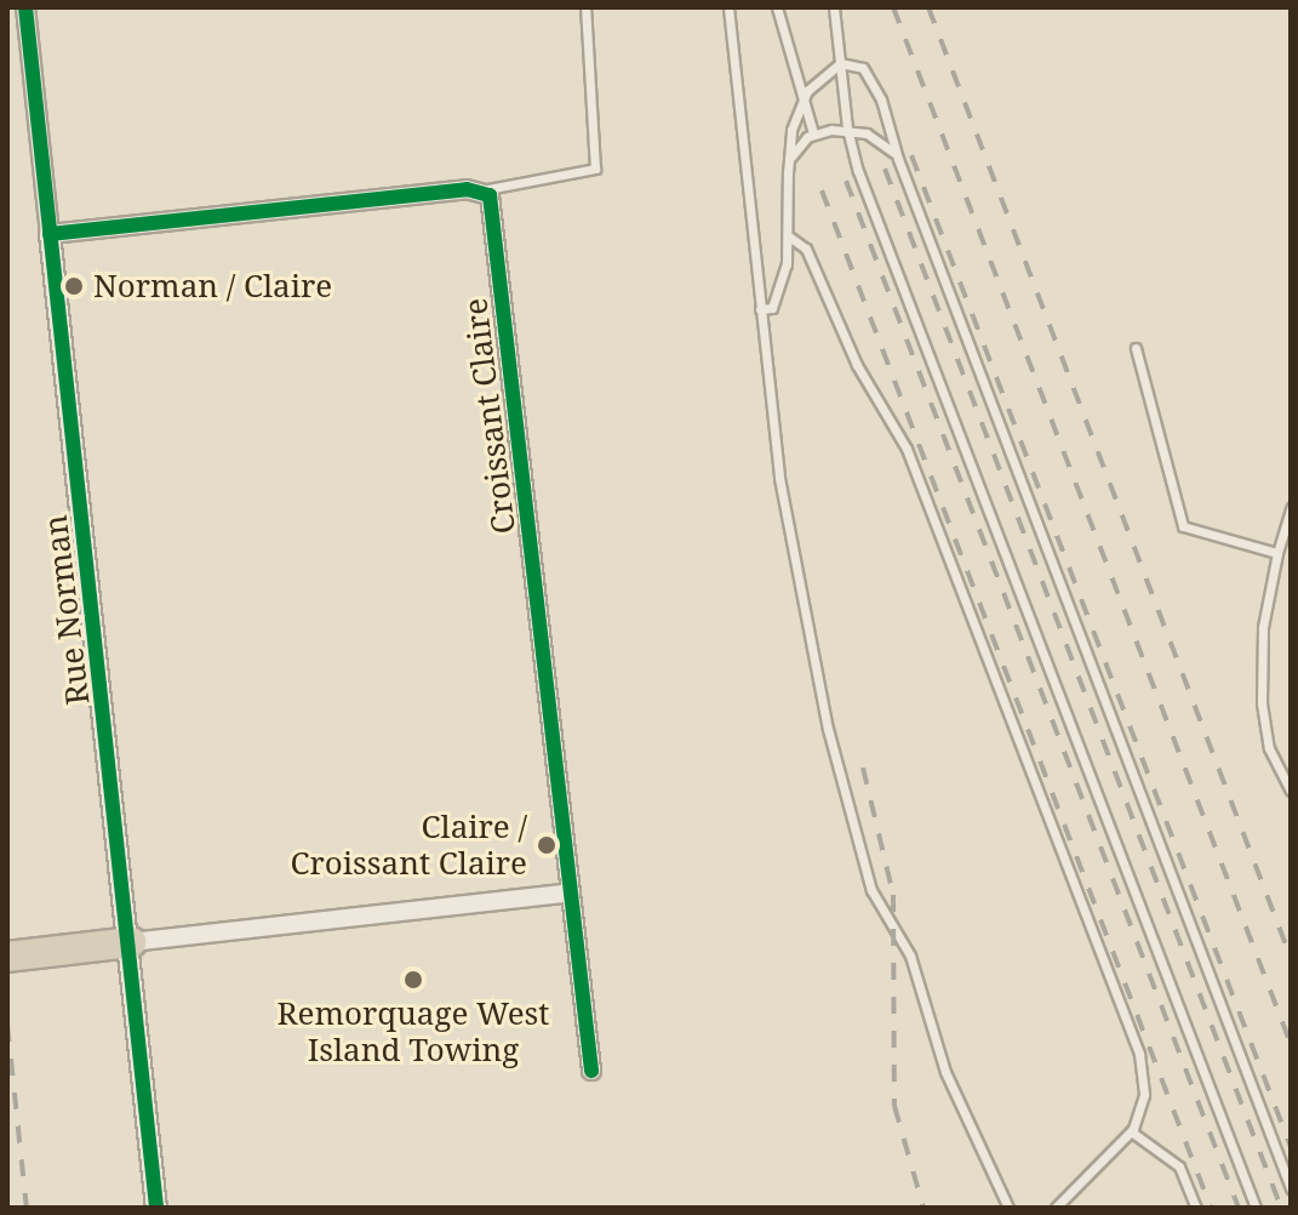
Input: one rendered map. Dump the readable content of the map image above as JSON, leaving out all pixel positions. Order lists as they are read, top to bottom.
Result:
{
  "streets": {
    "street": ["Croissant Claire", "Rue Norman"]
  },
  "places": ["Norman / Claire", "Claire / Croissant Claire", "Remorquage West Island Towing"]
}
